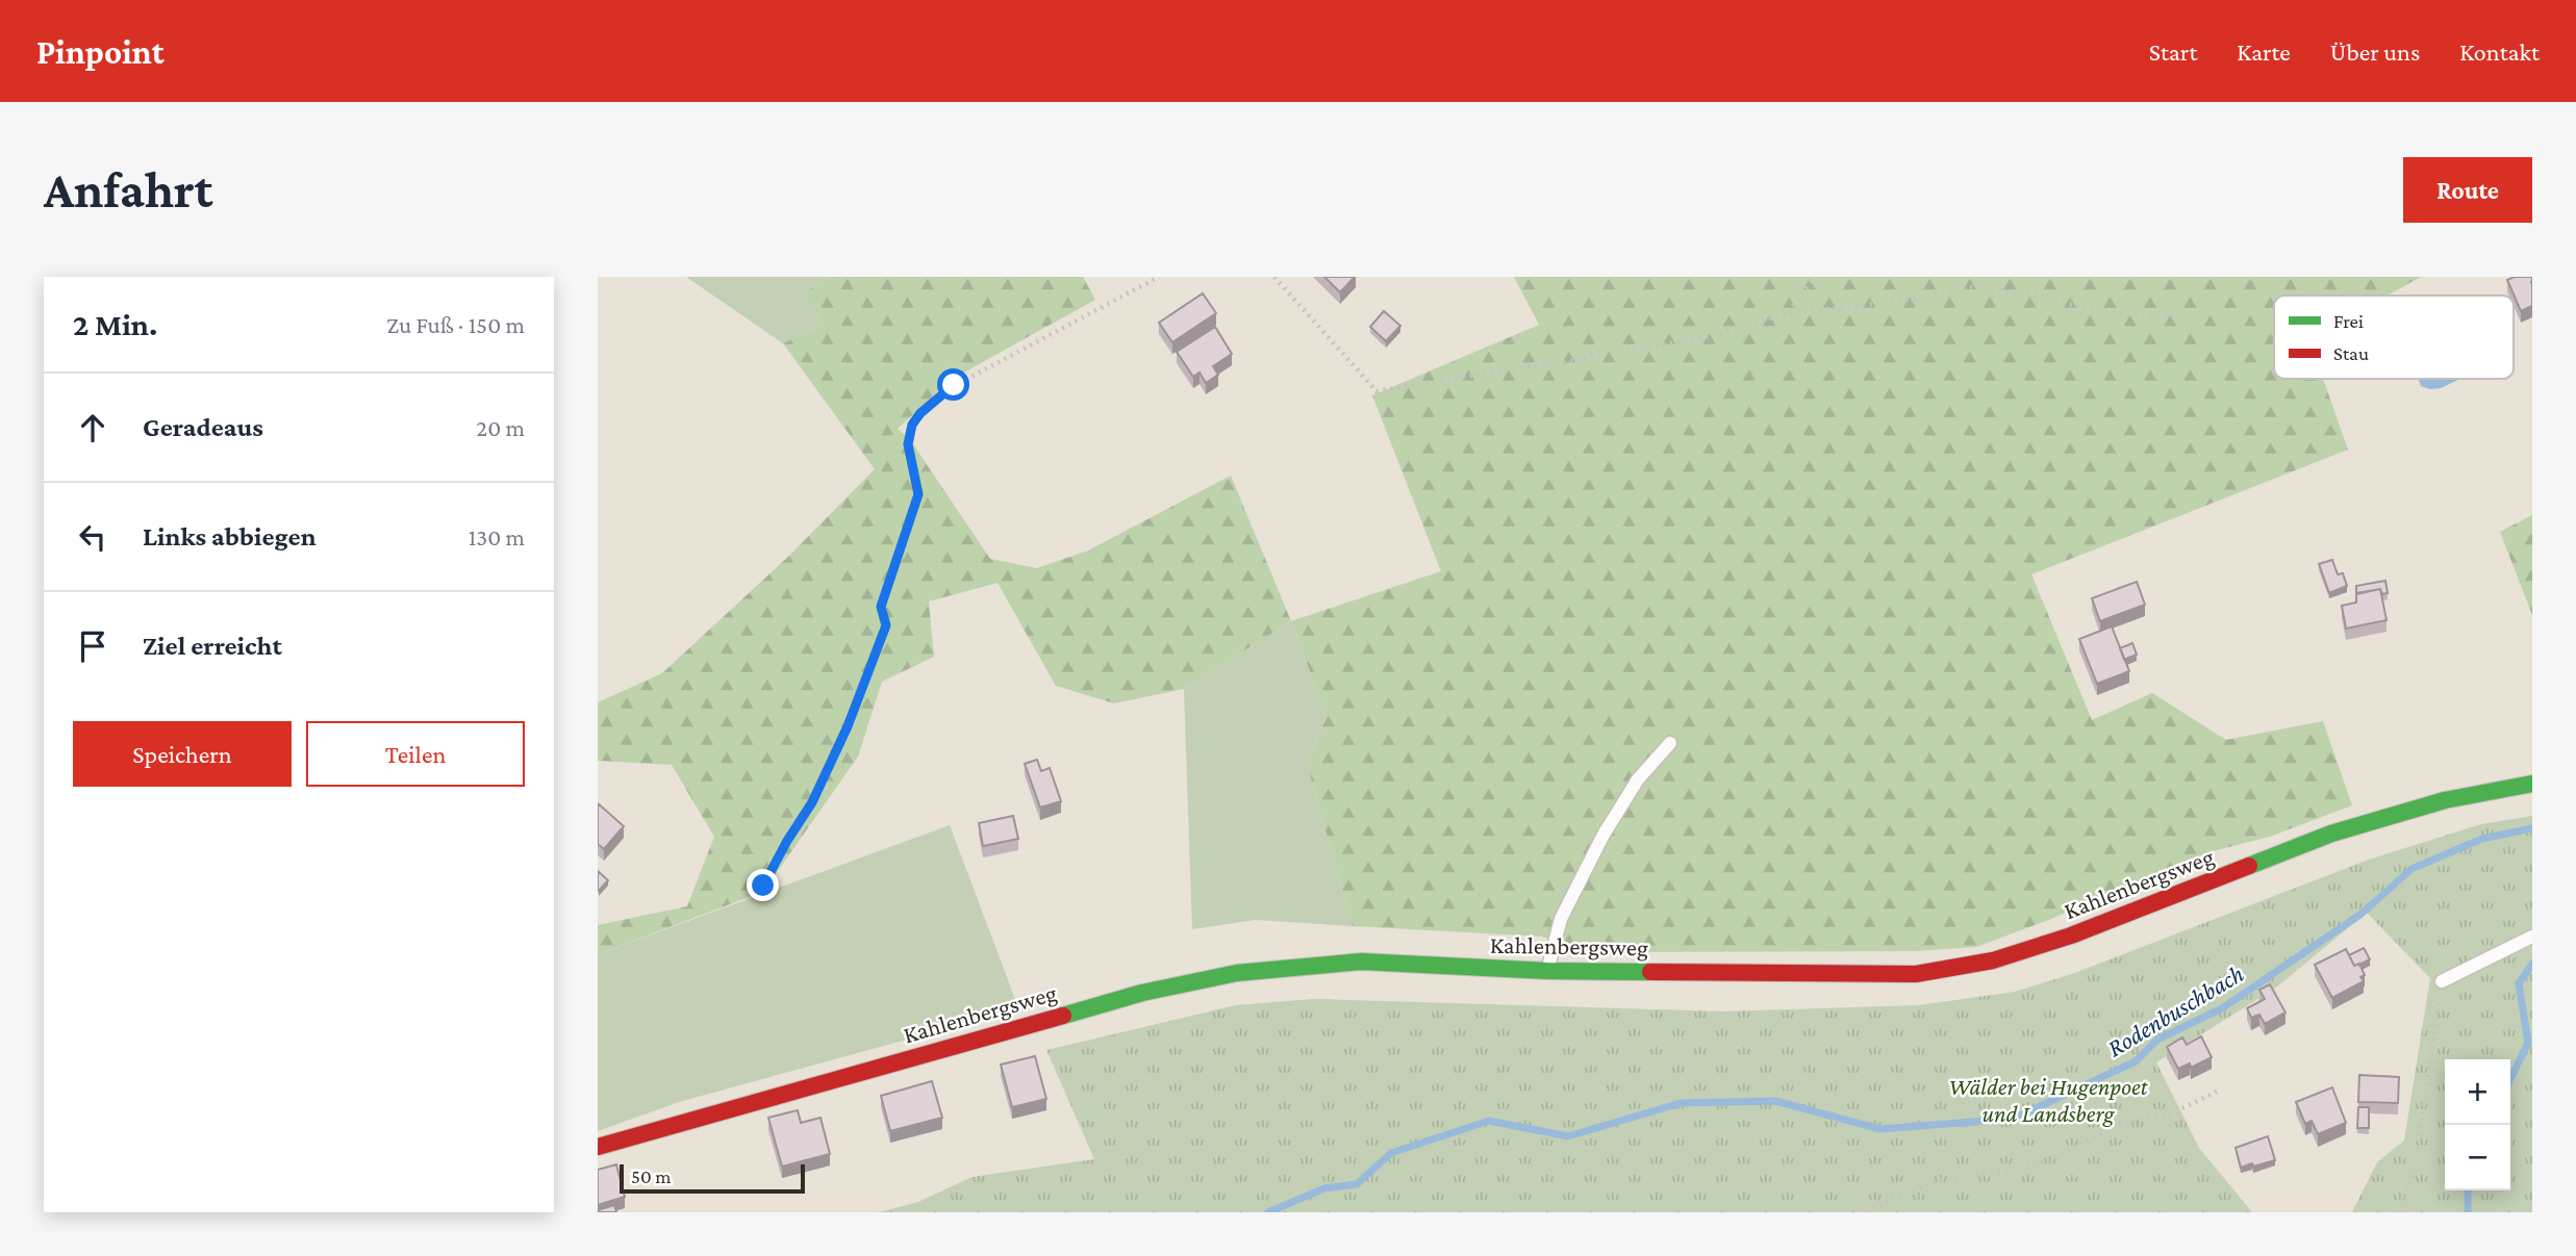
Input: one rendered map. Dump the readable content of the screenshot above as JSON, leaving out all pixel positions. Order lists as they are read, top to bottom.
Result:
{
  "streets": {
    "street": ["Kahlenbergsweg"]
  },
  "water": ["Rodenbuschbach"],
  "parks": ["Wälder bei Hugenpoet und Landsberg"],
  "legend": ["Frei", "Stau"],
  "scale_bar": "50 m",
  "page": {
    "header": "Pinpoint",
    "nav": [
      "Start",
      "Karte",
      "Über uns",
      "Kontakt"
    ],
    "buttons": [
      "Route",
      ["Speichern", "Teilen"]
    ],
    "title": "Anfahrt",
    "heading": ["2 Min.", "Zu Fuß · 150 m"],
    "list": [
      ["Geradeaus", "20 m"],
      ["Links abbiegen", "130 m"],
      "Ziel erreicht"
    ],
    "map_buttons": ["+", "−"],
    "scale": "50 m"
  }
}
